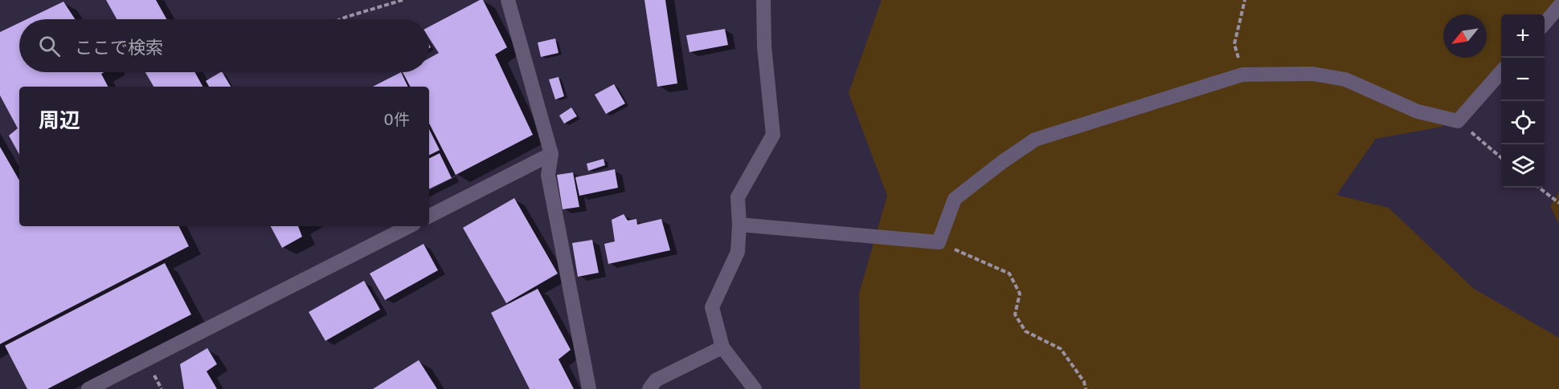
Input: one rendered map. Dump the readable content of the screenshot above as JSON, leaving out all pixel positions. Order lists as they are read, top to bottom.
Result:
{
  "north": "bottom left",
  "page": {
    "map_buttons": ["+", "−"],
    "search": "ここで検索",
    "heading": ["周辺", "0件"]
  }
}
